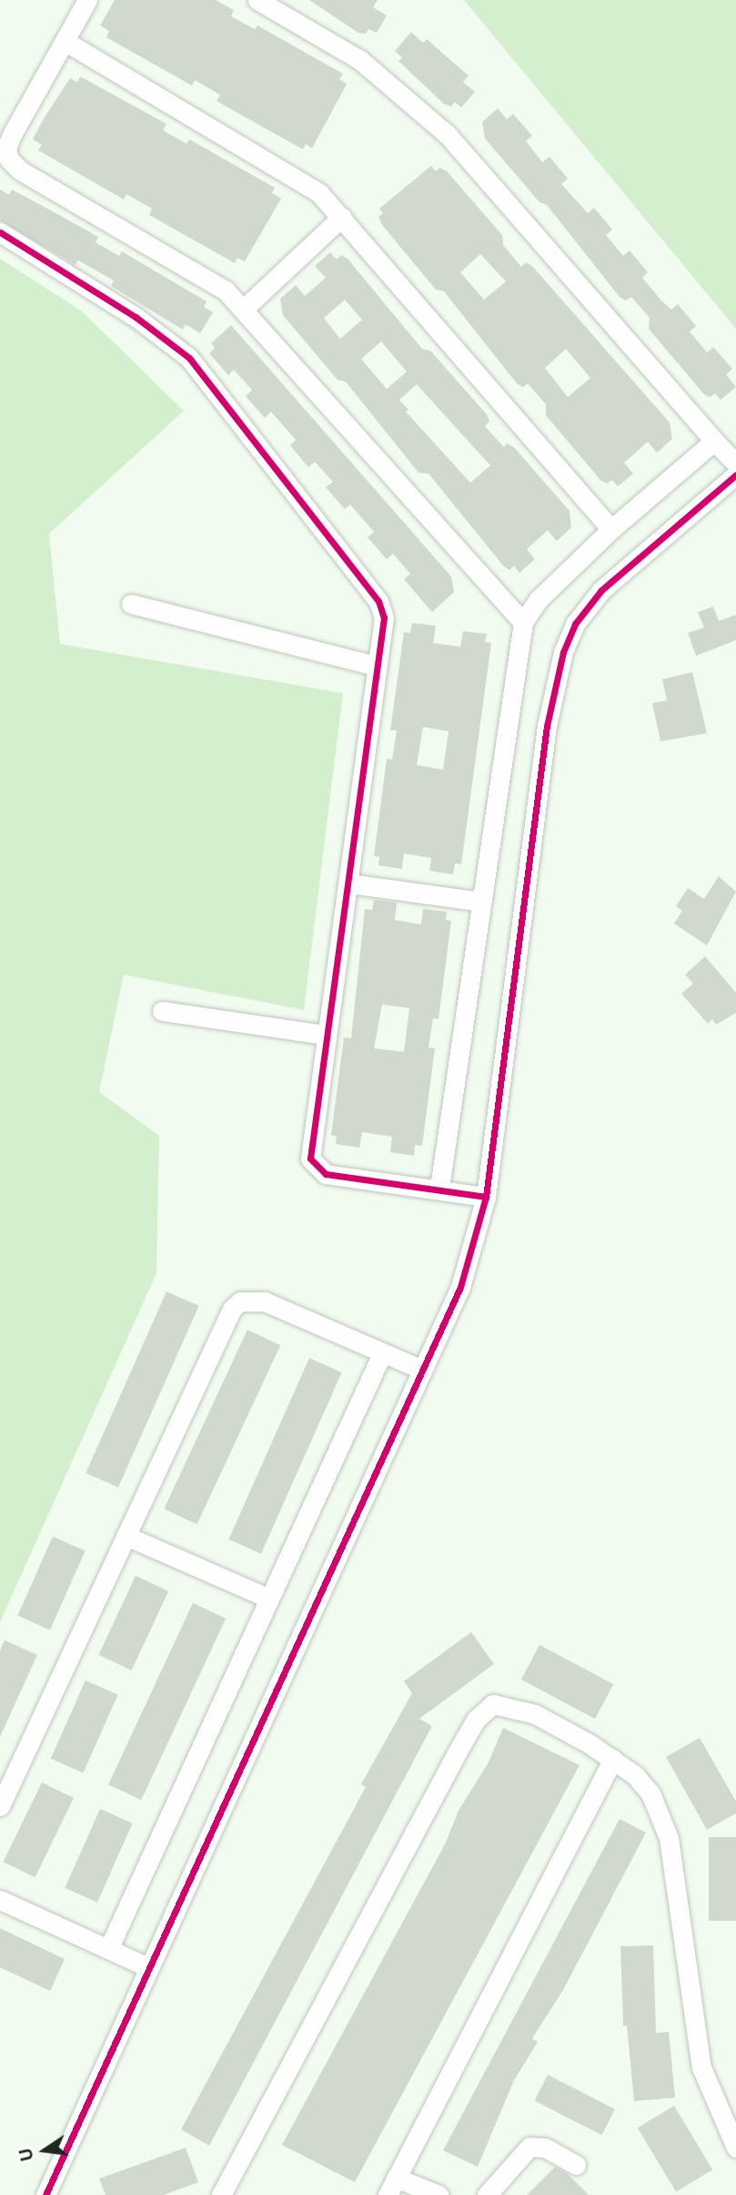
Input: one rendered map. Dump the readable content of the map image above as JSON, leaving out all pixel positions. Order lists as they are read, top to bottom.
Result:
{
  "north": "left"
}
